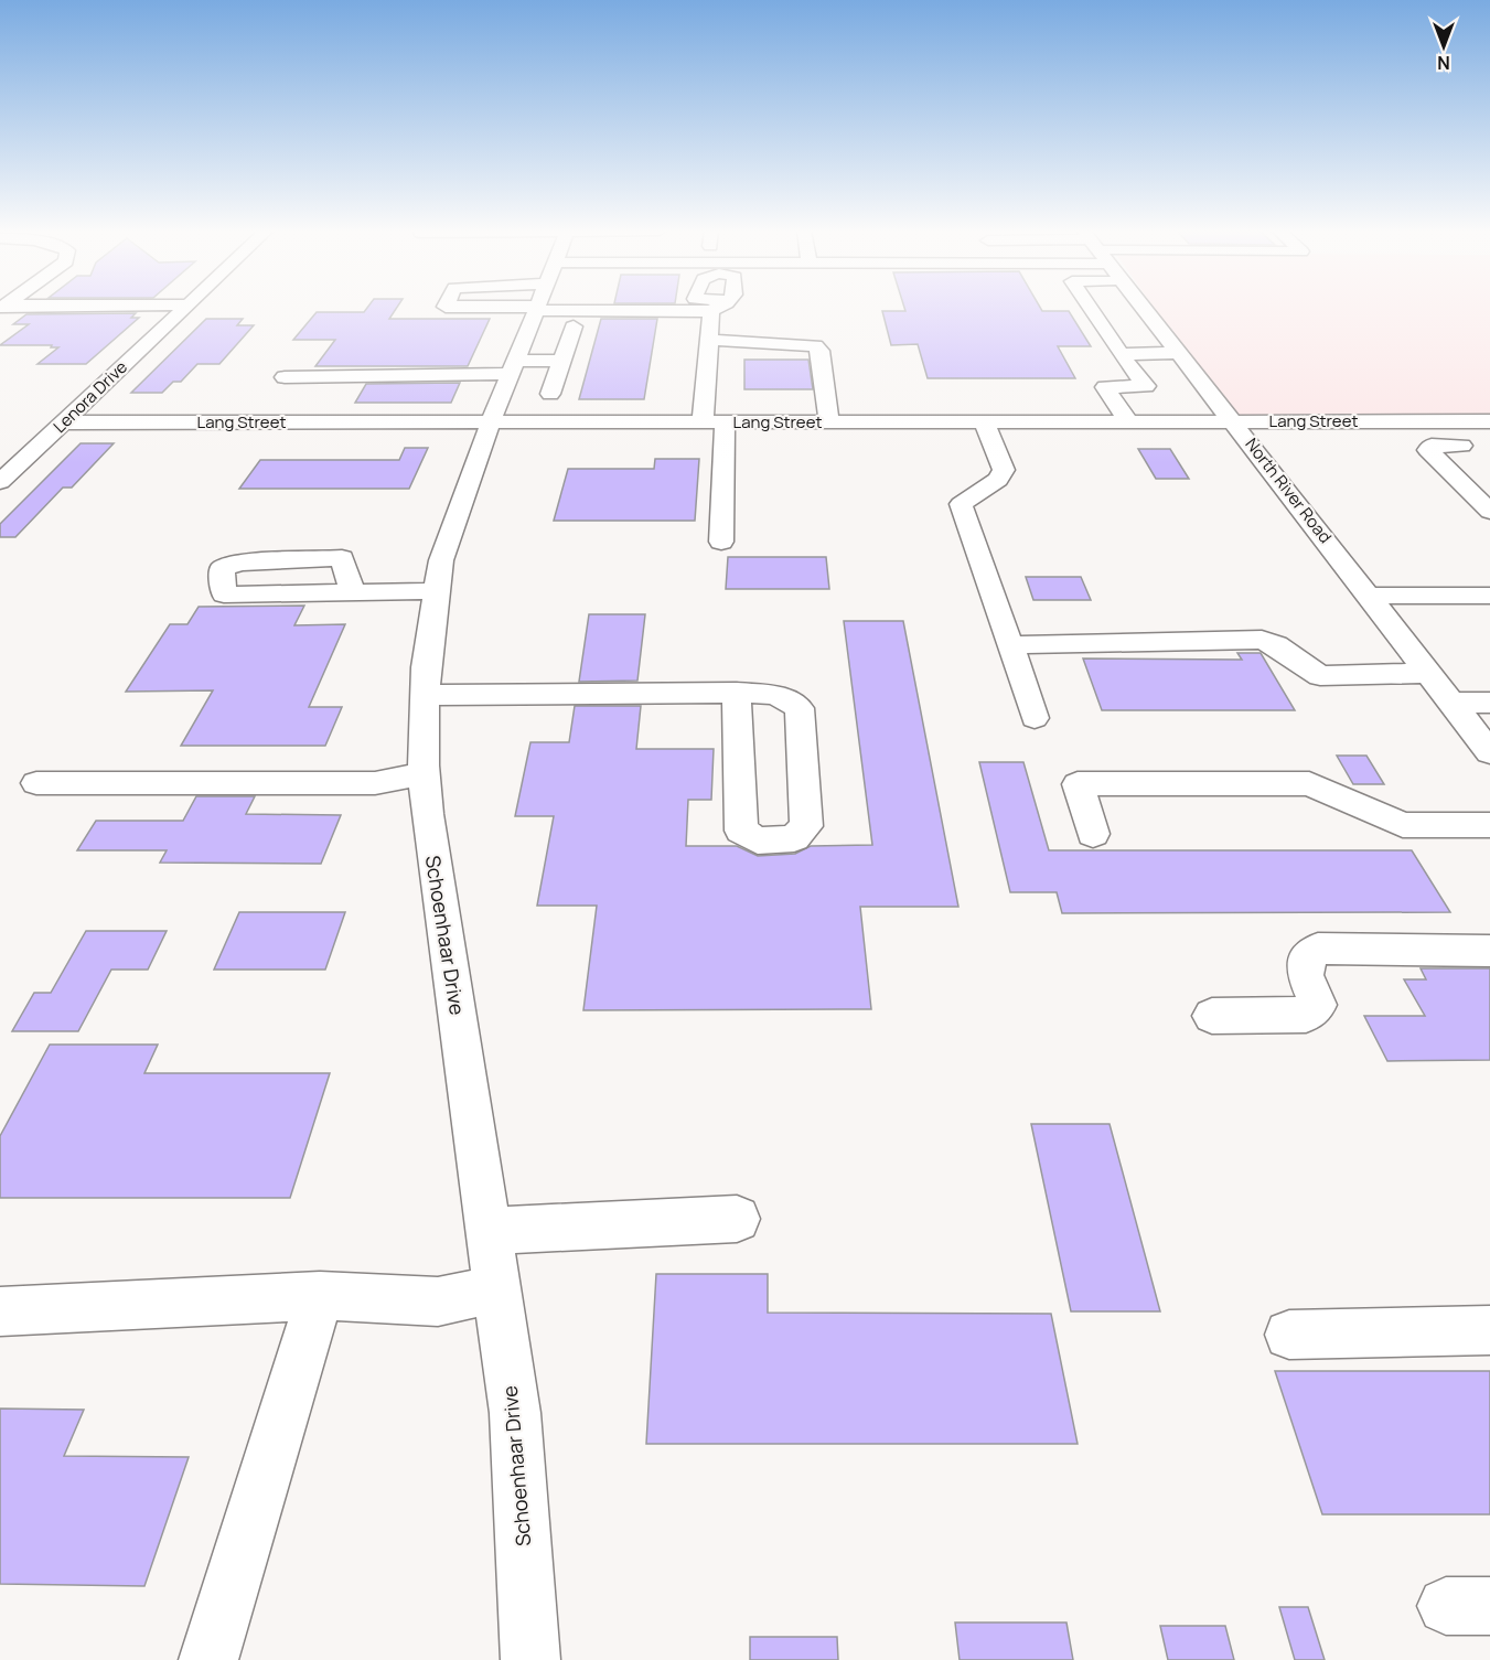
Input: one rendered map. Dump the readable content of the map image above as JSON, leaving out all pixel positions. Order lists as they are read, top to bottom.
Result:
{
  "streets": {
    "street": [
      "Lenora Drive",
      "Lang Street",
      "North River Road",
      "Schoenhaar Drive"
    ]
  },
  "crossings": [
    ["Lenora Drive", "Lang Street"],
    ["Lang Street", "North River Road"],
    ["Lang Street", "Schoenhaar Drive"]
  ],
  "north": "bottom"
}
